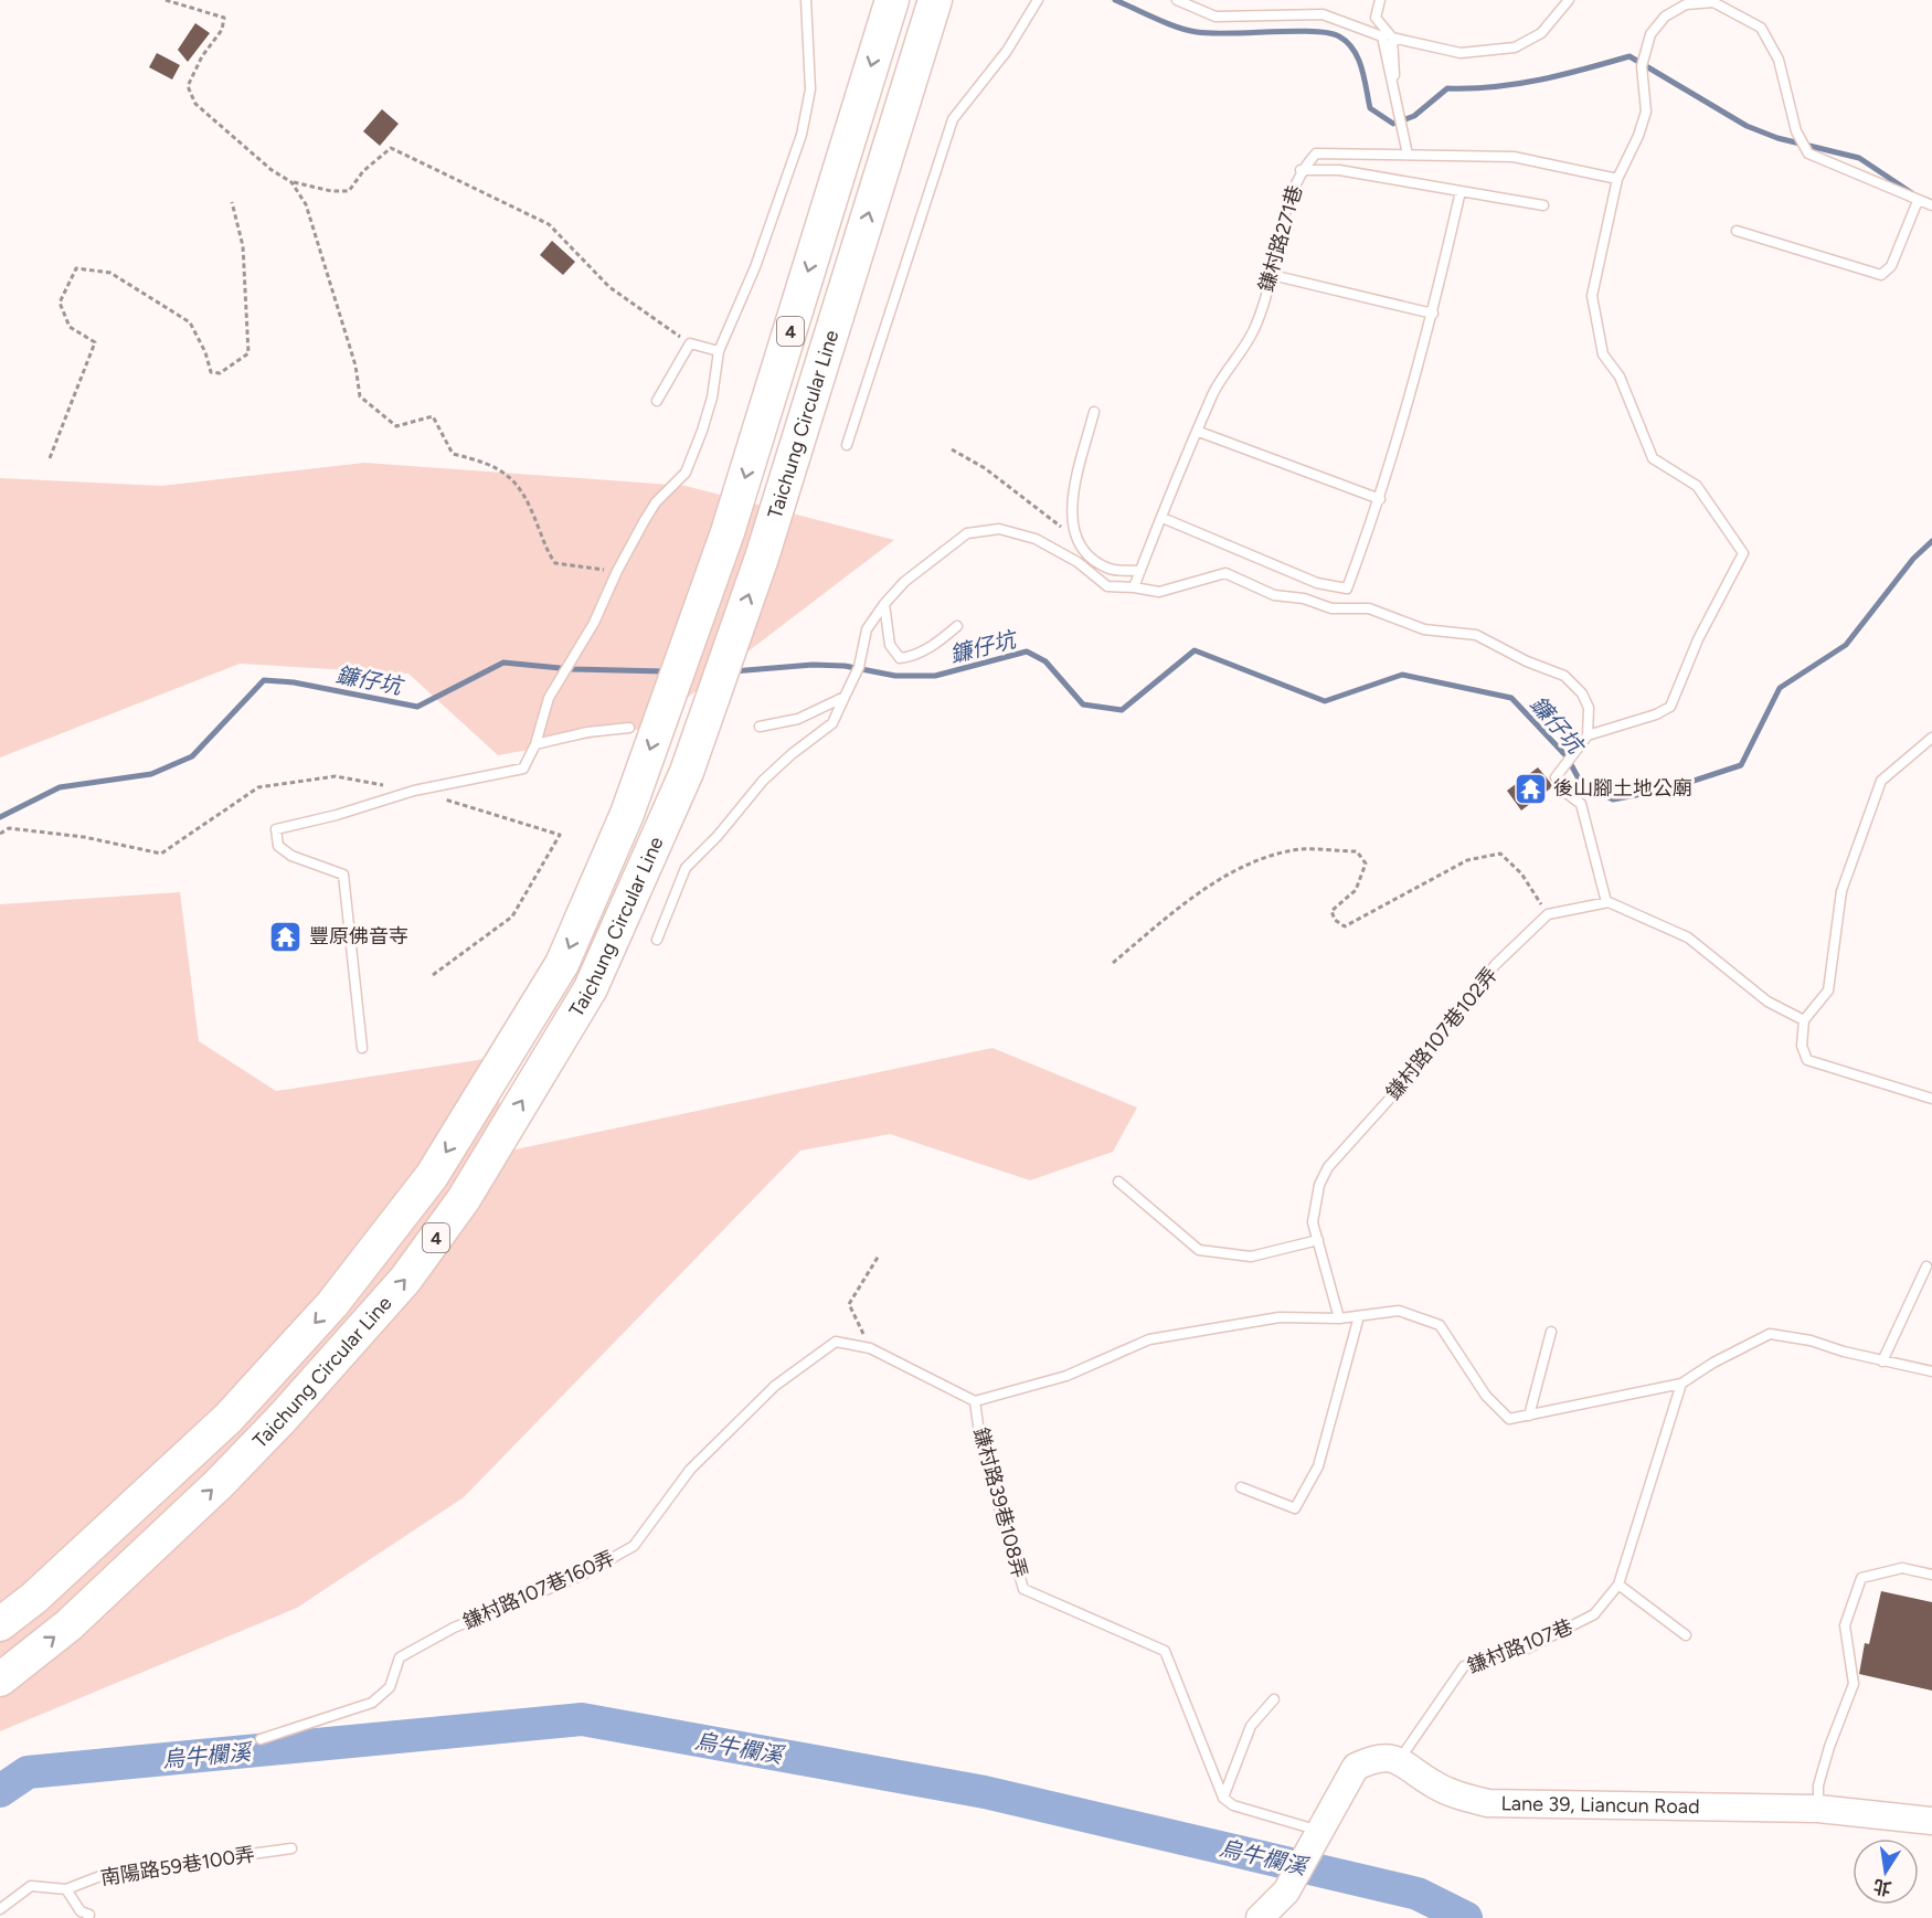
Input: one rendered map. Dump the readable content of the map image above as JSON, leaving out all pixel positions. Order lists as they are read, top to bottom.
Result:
{
  "streets": {
    "highway": ["4", "Taichung Circular Line"],
    "street": ["Lane 39, Liancun Road"],
    "lane": [
      "鎌村路271巷",
      "鎌村路107巷102弄",
      "鎌村路39巷108弄",
      "鎌村路107巷160弄",
      "鎌村路107巷",
      "南陽路59巷100弄"
    ]
  },
  "crossings": [
    ["鎌村路39巷108弄", "鎌村路107巷160弄"],
    ["鎌村路107巷", "Lane 39, Liancun Road"]
  ],
  "water": ["鐮仔坑", "烏牛欄溪"],
  "places": {
    "temple": ["後山腳土地公廟", "豐原佛音寺"]
  },
  "north": "bottom"
}
